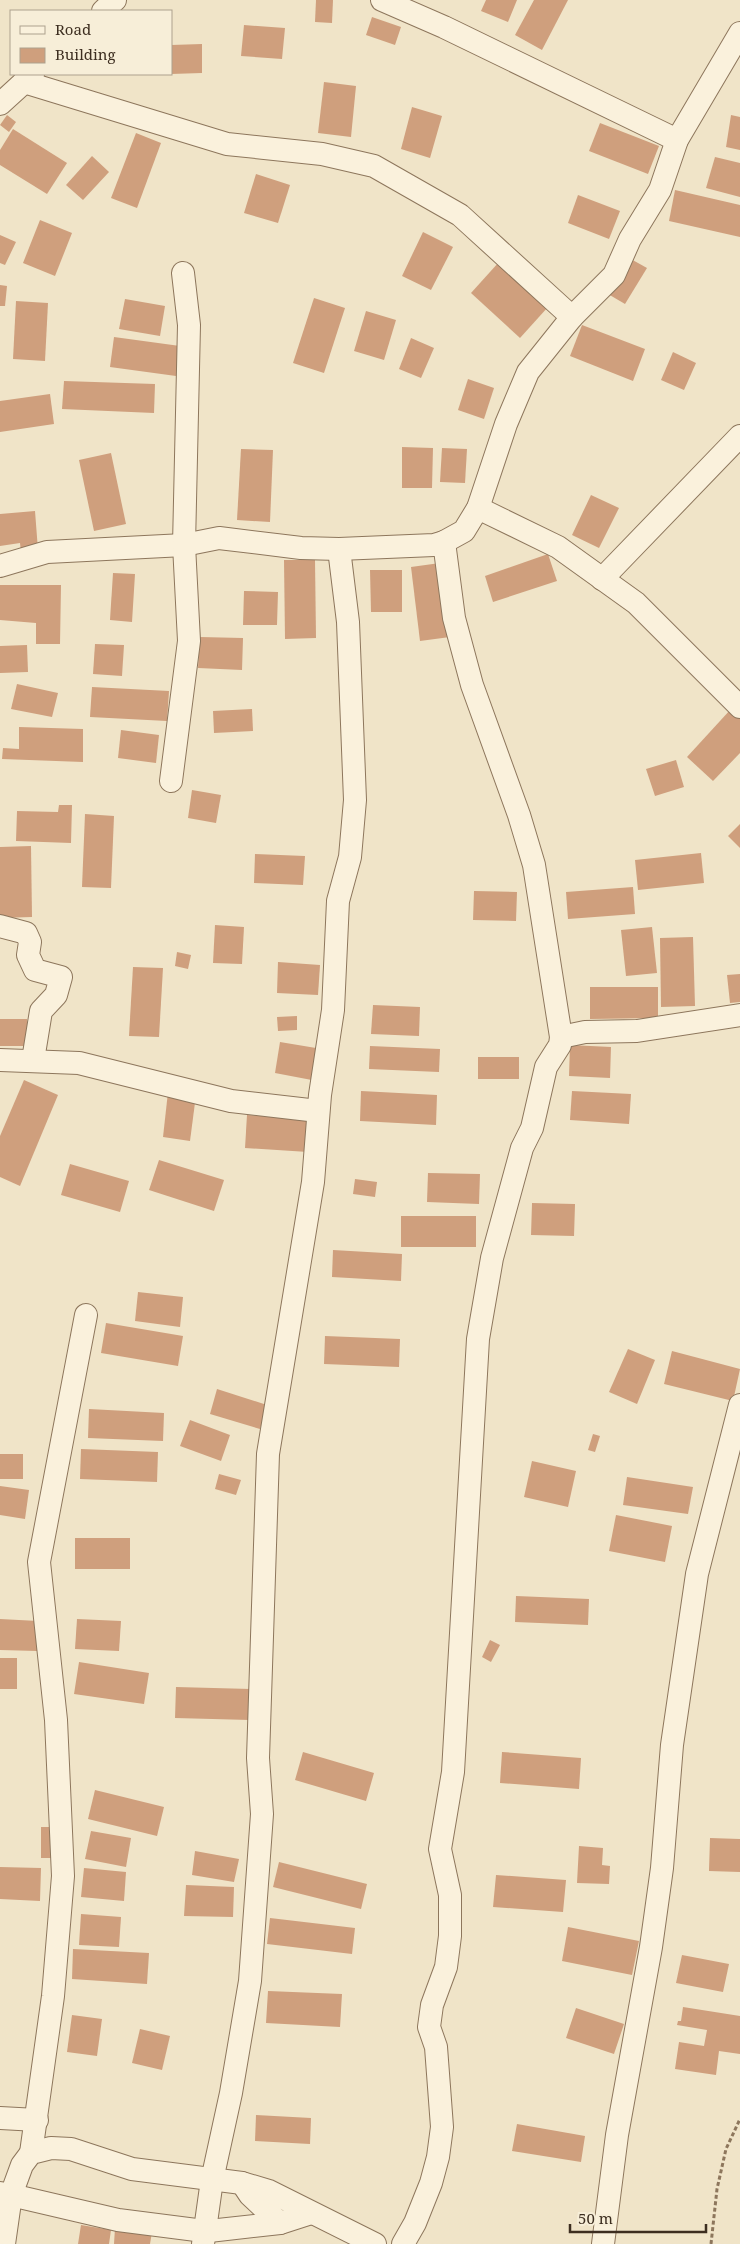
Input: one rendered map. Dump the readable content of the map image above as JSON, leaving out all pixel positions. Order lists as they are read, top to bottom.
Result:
{
  "legend": ["Road", "Building"],
  "scale_bar": "50 m"
}
